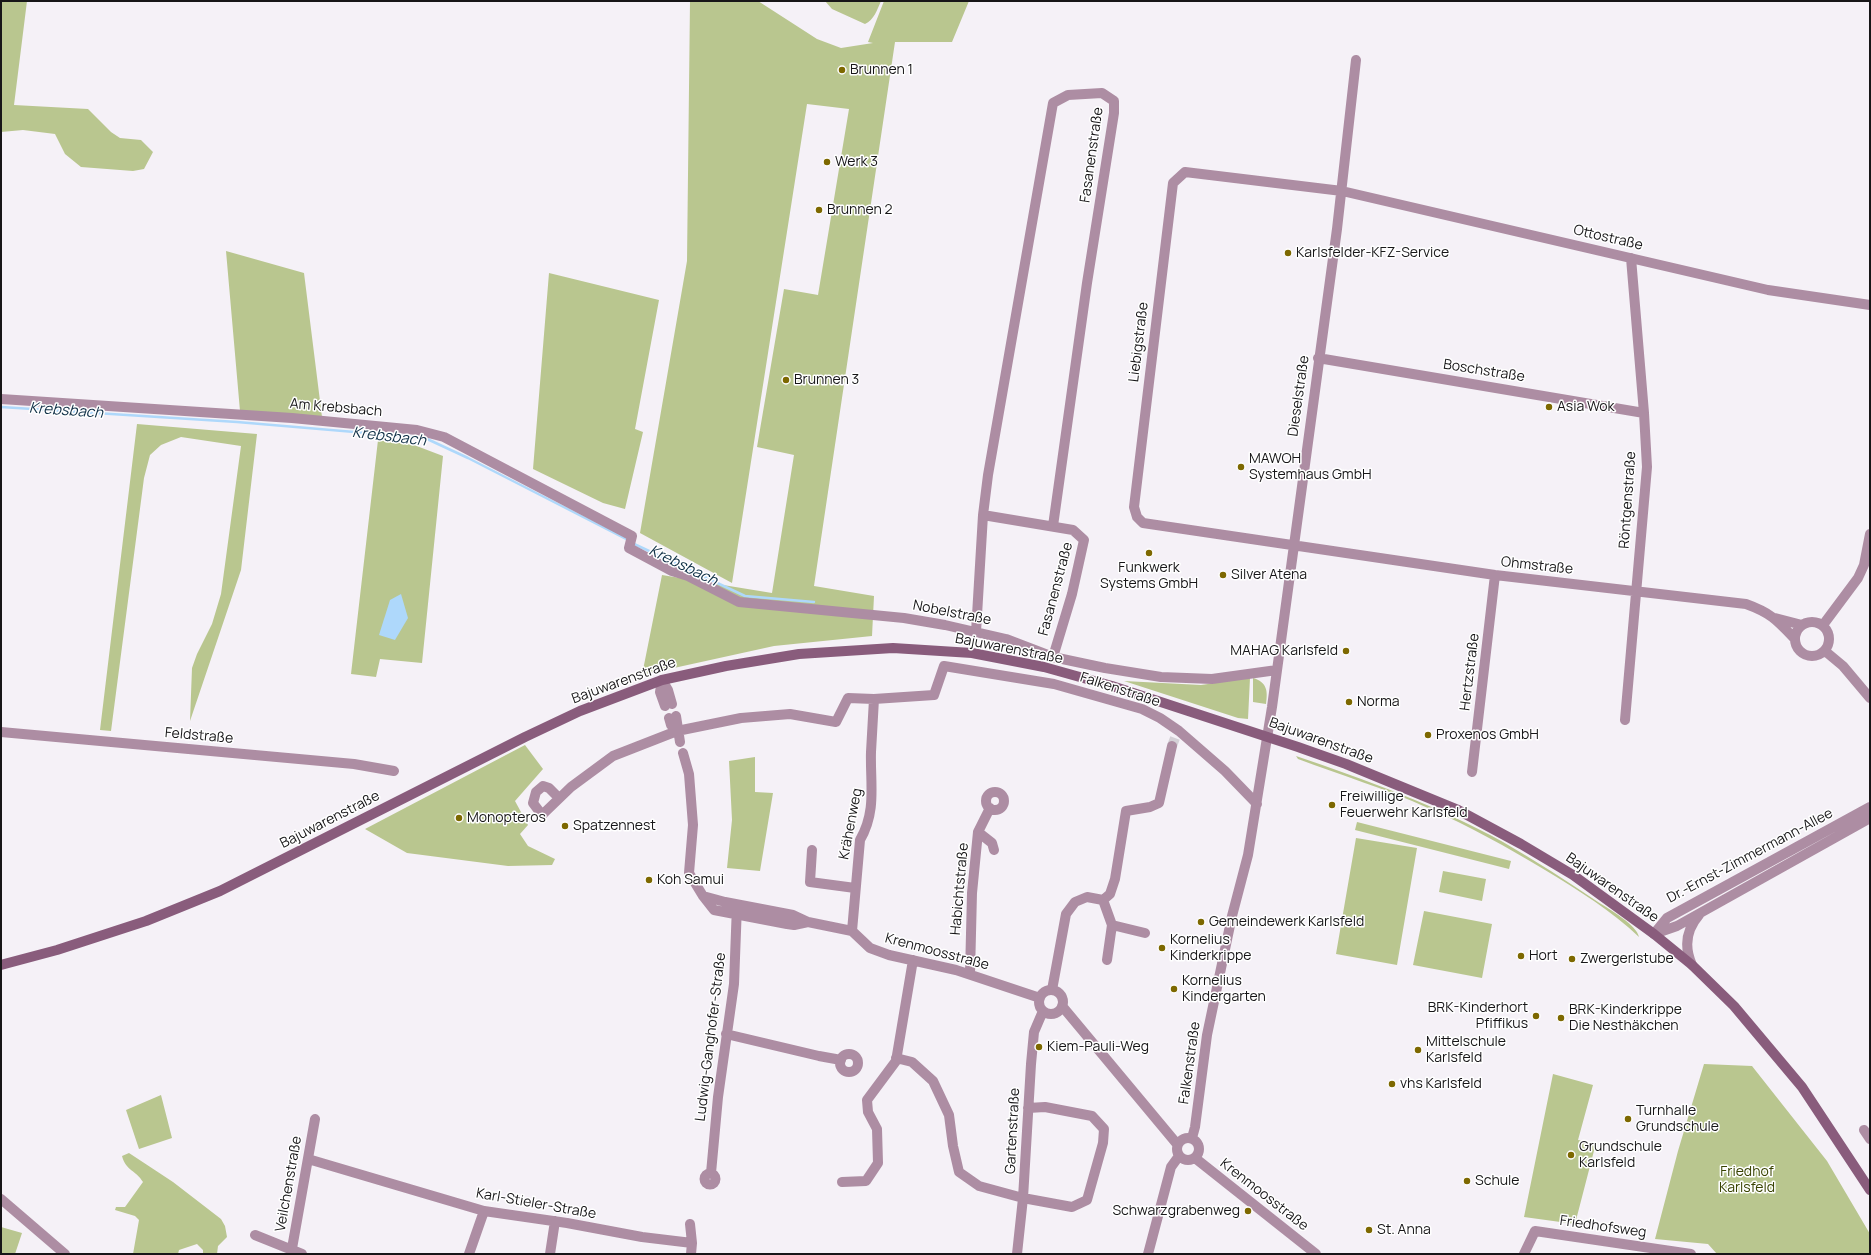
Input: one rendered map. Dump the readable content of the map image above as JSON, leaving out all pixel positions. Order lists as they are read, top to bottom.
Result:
{
  "streets": {
    "main road": ["Bajuwarenstraße"],
    "street": [
      "Fasanenstraße",
      "Ottostraße",
      "Liebigstraße",
      "Boschstraße",
      "Dieselstraße",
      "Am Krebsbach",
      "Röntgenstraße",
      "Ohmstraße",
      "Nobelstraße",
      "Hertzstraße",
      "Falkenstraße",
      "Feldstraße",
      "Krähenweg",
      "Dr.-Ernst-Zimmermann-Allee",
      "Habichtstraße",
      "Krenmoosstraße",
      "Ludwig-Ganghofer-Straße",
      "Gartenstraße",
      "Veilchenstraße",
      "Karl-Stieler-Straße",
      "Friedhofsweg"
    ]
  },
  "crossings": [
    ["Fasanenstraße", "Nobelstraße"],
    ["Ottostraße", "Liebigstraße"],
    ["Ottostraße", "Dieselstraße"],
    ["Ottostraße", "Röntgenstraße"],
    ["Liebigstraße", "Dieselstraße"],
    ["Liebigstraße", "Ohmstraße"],
    ["Boschstraße", "Dieselstraße"],
    ["Boschstraße", "Röntgenstraße"],
    ["Dieselstraße", "Ohmstraße"],
    ["Dieselstraße", "Nobelstraße"],
    ["Dieselstraße", "Bajuwarenstraße"],
    ["Dieselstraße", "Falkenstraße"],
    ["Am Krebsbach", "Nobelstraße"],
    ["Röntgenstraße", "Ohmstraße"],
    ["Ohmstraße", "Hertzstraße"],
    ["Bajuwarenstraße", "Falkenstraße"],
    ["Bajuwarenstraße", "Dr.-Ernst-Zimmermann-Allee"],
    ["Falkenstraße", "Krähenweg"],
    ["Falkenstraße", "Krenmoosstraße"],
    ["Krähenweg", "Krenmoosstraße"],
    ["Habichtstraße", "Krenmoosstraße"],
    ["Krenmoosstraße", "Gartenstraße"],
    ["Veilchenstraße", "Karl-Stieler-Straße"]
  ],
  "water": ["Krebsbach"],
  "parks": ["Friedhof Karlsfeld"],
  "places": [
    "Brunnen 1",
    "Werk 3",
    "Brunnen 2",
    "Karlsfelder-KFZ-Service",
    "Brunnen 3",
    "Asia Wok",
    "MAWOH Systemhaus GmbH",
    "Funkwerk Systems GmbH",
    "Silver Atena",
    "MAHAG Karlsfeld",
    "Norma",
    "Proxenos GmbH",
    "Freiwillige Feuerwehr Karlsfeld",
    "Monopteros",
    "Spatzennest",
    "Koh Samui",
    "Gemeindewerk Karlsfeld",
    "Kornelius Kinderkrippe",
    "Hort",
    "Zwergerlstube",
    "Kornelius Kindergarten",
    "BRK-Kinderhort Pfiffikus",
    "BRK-Kinderkrippe Die Nesthäkchen",
    "Kiem-Pauli-Weg",
    "Mittelschule Karlsfeld",
    "vhs Karlsfeld",
    "Turnhalle Grundschule",
    "Grundschule Karlsfeld",
    "Schule",
    "Schwarzgrabenweg",
    "St. Anna"
  ]
}
